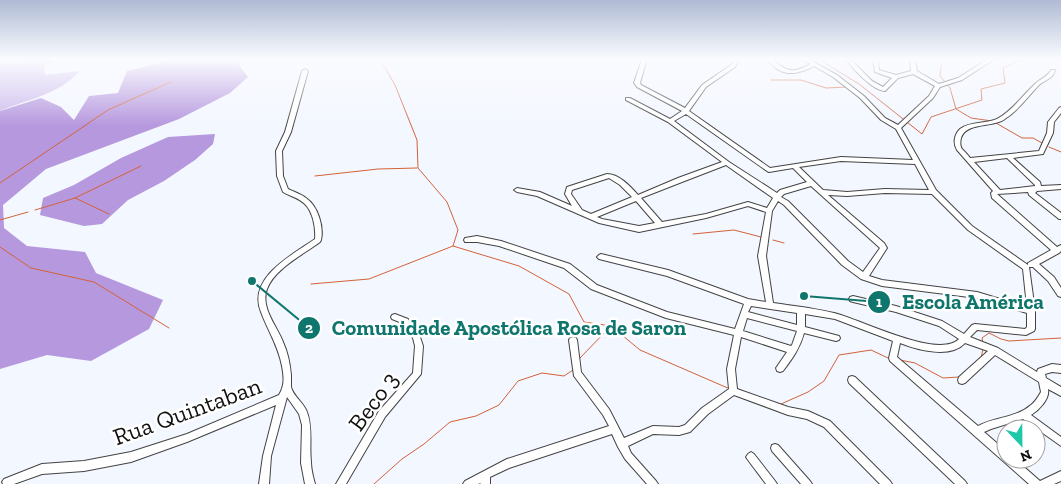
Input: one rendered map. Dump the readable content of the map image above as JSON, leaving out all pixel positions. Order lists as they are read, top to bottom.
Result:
{
  "streets": {
    "street": ["Beco 3", "Rua Quintaban"]
  },
  "places": ["Comunidade Apostólica Rosa de Saron", "Escola América"],
  "north": "bottom"
}
